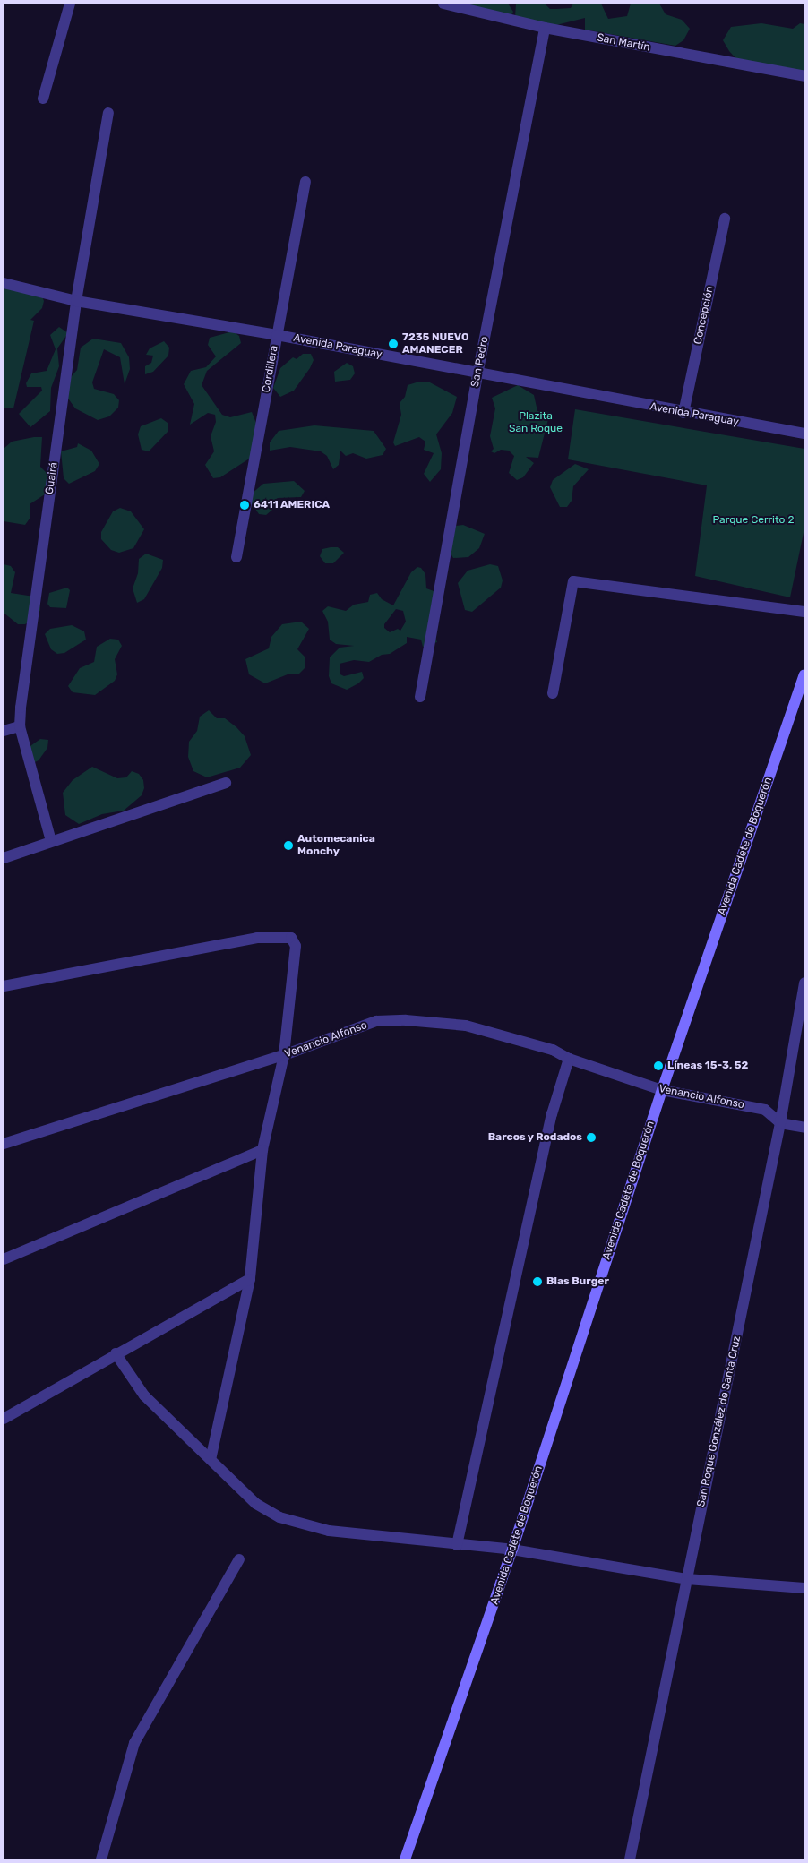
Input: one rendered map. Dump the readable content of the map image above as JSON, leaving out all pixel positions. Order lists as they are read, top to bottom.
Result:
{
  "streets": {
    "main road": ["Avenida Cadete de Boquerón"],
    "street": [
      "San Martín",
      "Concepción",
      "Avenida Paraguay",
      "San Pedro",
      "Cordillera",
      "Guairá",
      "Venancio Alfonso",
      "San Roque González de Santa Cruz"
    ]
  },
  "crossings": [
    ["San Martín", "San Pedro"],
    ["Concepción", "Avenida Paraguay"],
    ["Avenida Paraguay", "San Pedro"],
    ["Avenida Paraguay", "Cordillera"],
    ["Avenida Paraguay", "Guairá"],
    ["Avenida Cadete de Boquerón", "Venancio Alfonso"],
    ["Venancio Alfonso", "San Roque González de Santa Cruz"]
  ],
  "parks": ["Plazita San Roque", "Parque Cerrito 2"],
  "places": [
    "7235 NUEVO AMANECER",
    "6411 AMERICA",
    "Automecanica Monchy",
    "Líneas 15-3, 52",
    "Barcos y Rodados",
    "Blas Burger"
  ]
}
